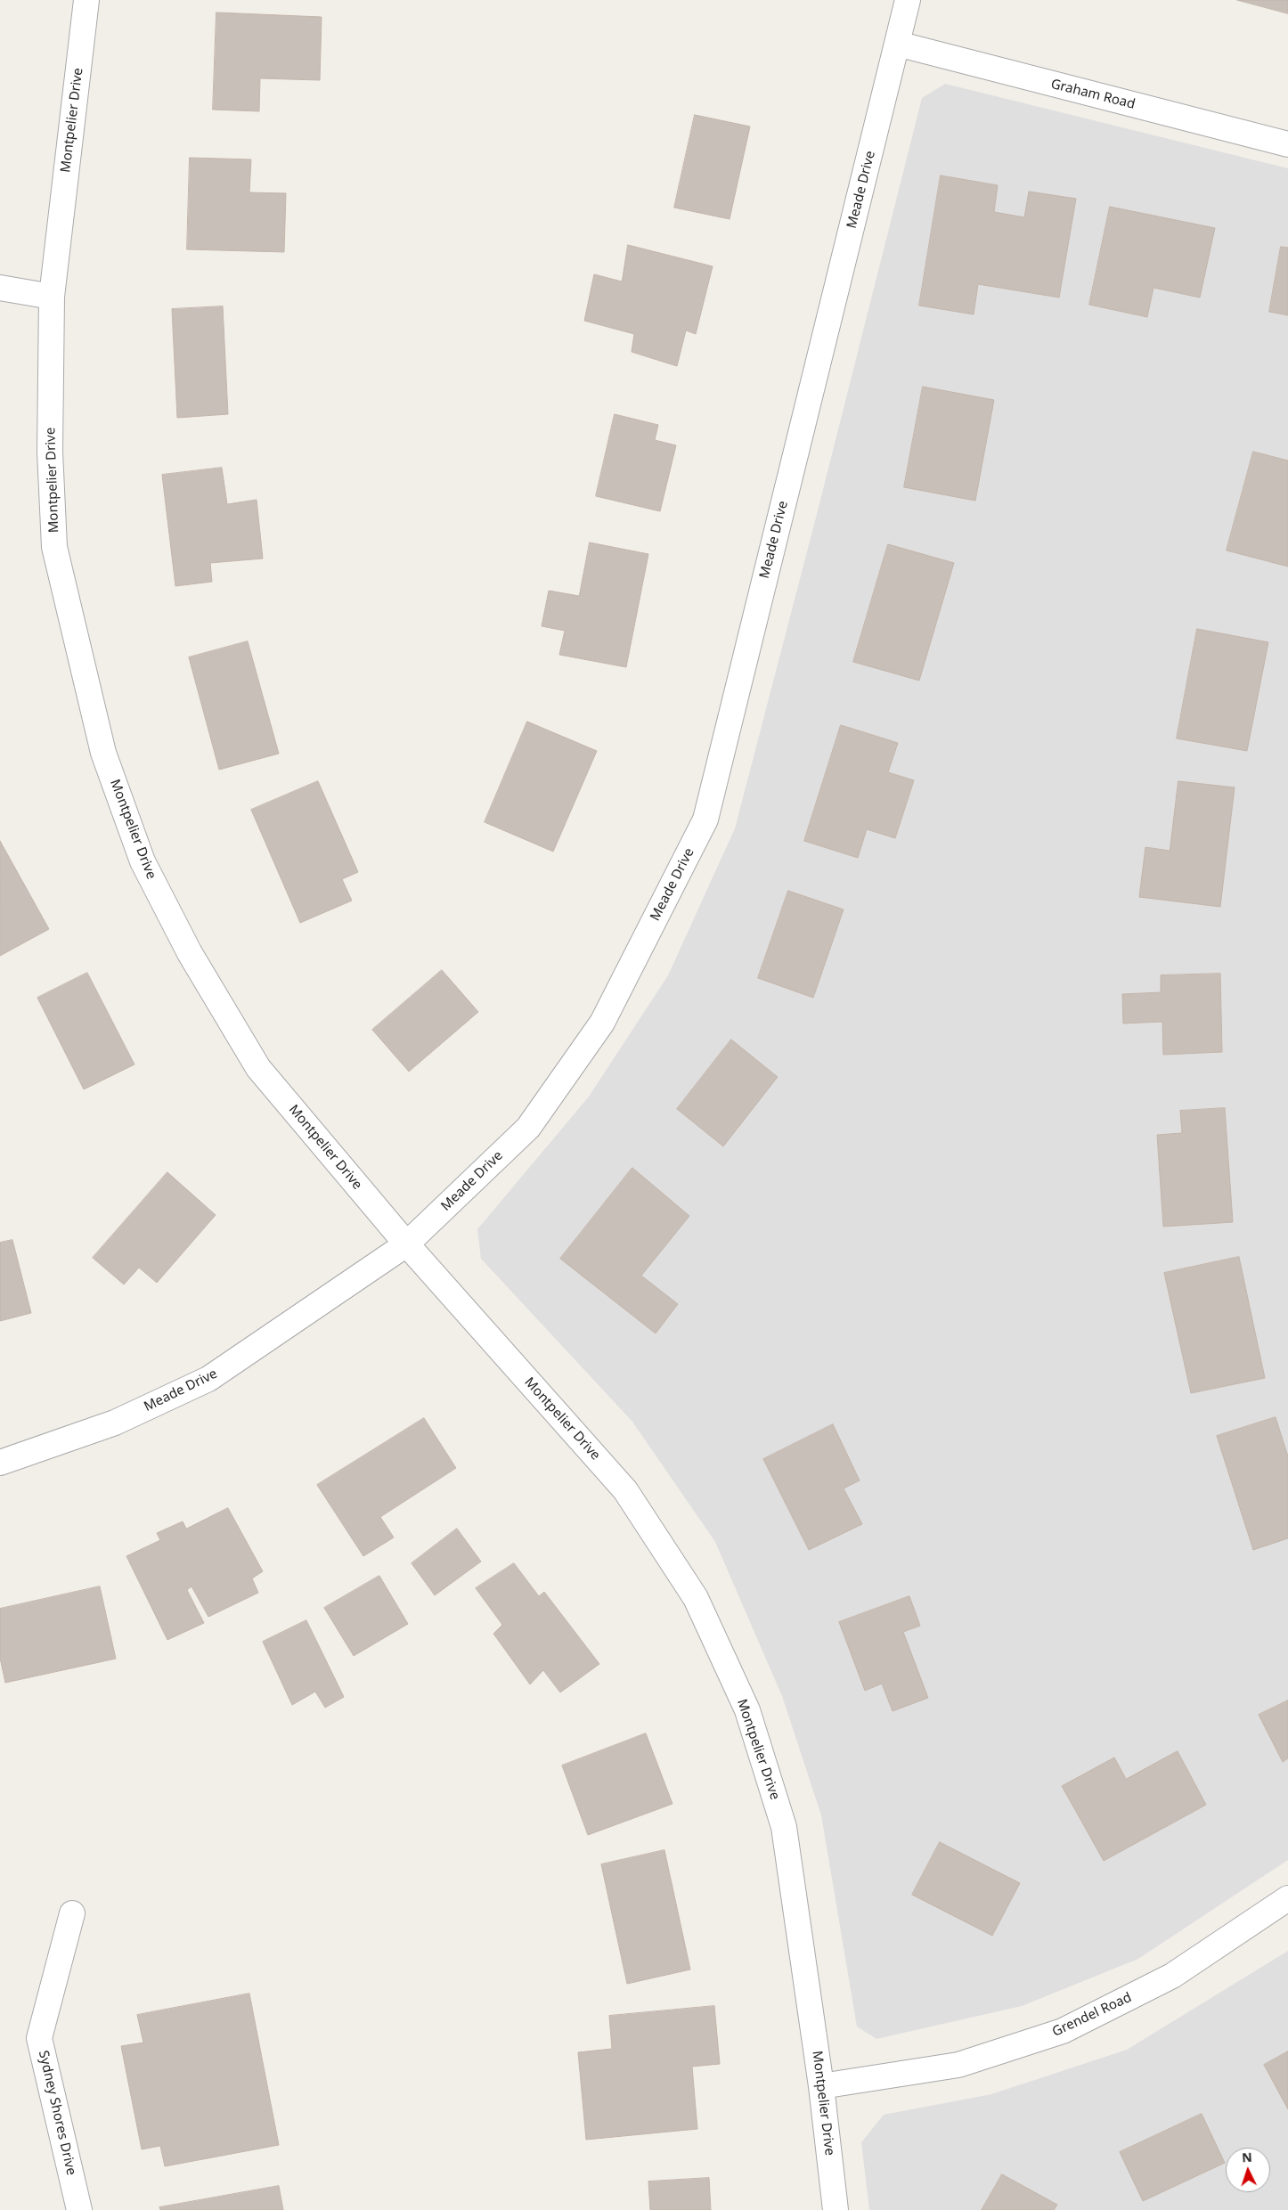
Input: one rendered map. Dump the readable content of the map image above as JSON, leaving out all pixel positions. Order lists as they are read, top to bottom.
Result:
{
  "streets": {
    "street": [
      "Graham Road",
      "Montpelier Drive",
      "Meade Drive",
      "Grendel Road",
      "Sydney Shores Drive"
    ]
  },
  "crossings": [
    ["Graham Road", "Meade Drive"],
    ["Montpelier Drive", "Meade Drive"],
    ["Montpelier Drive", "Grendel Road"]
  ],
  "north": "top"
}
